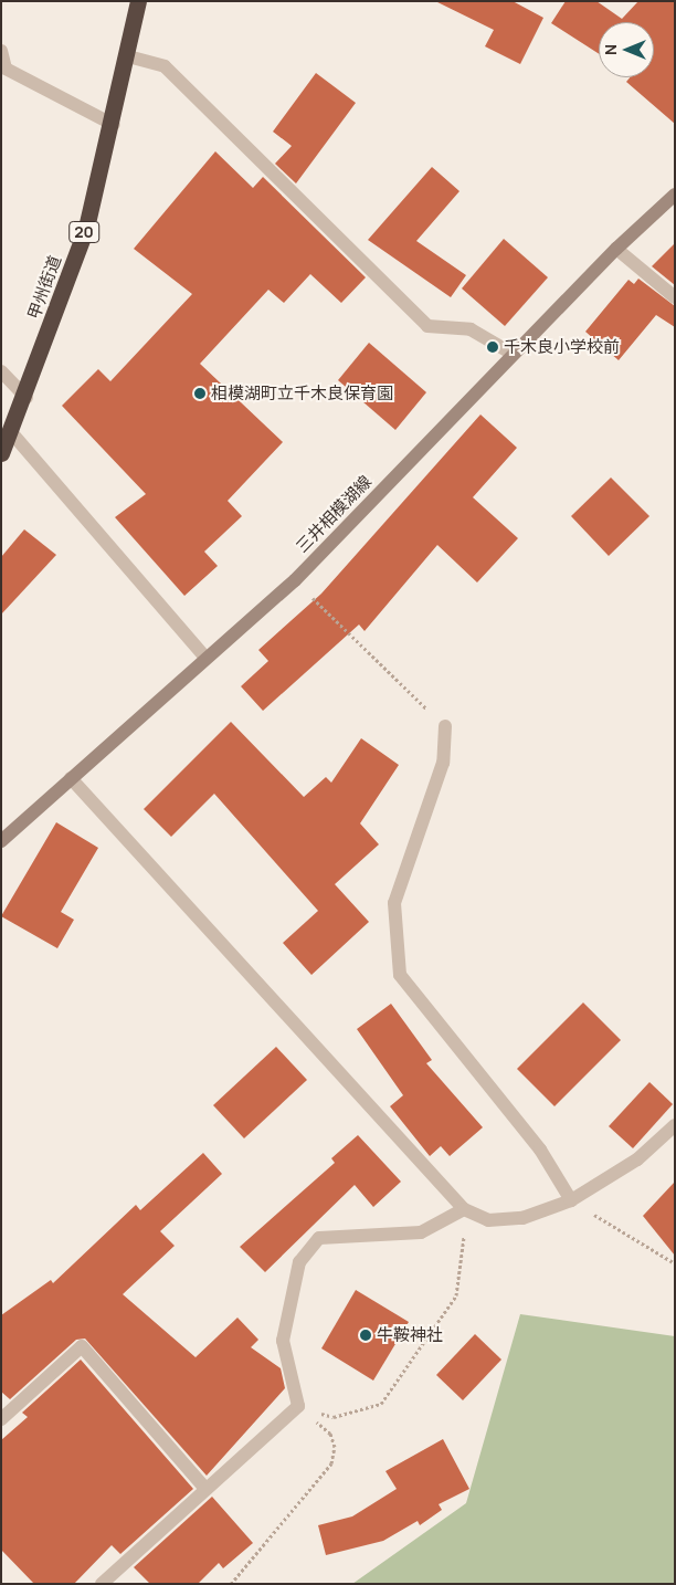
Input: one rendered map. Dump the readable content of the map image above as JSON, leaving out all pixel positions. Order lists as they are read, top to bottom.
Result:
{
  "streets": {
    "highway": ["20", "甲州街道"],
    "main road": ["三井相模湖線"]
  },
  "places": ["千木良小学校前", "相模湖町立千木良保育園", "牛鞍神社"],
  "north": "left"
}
